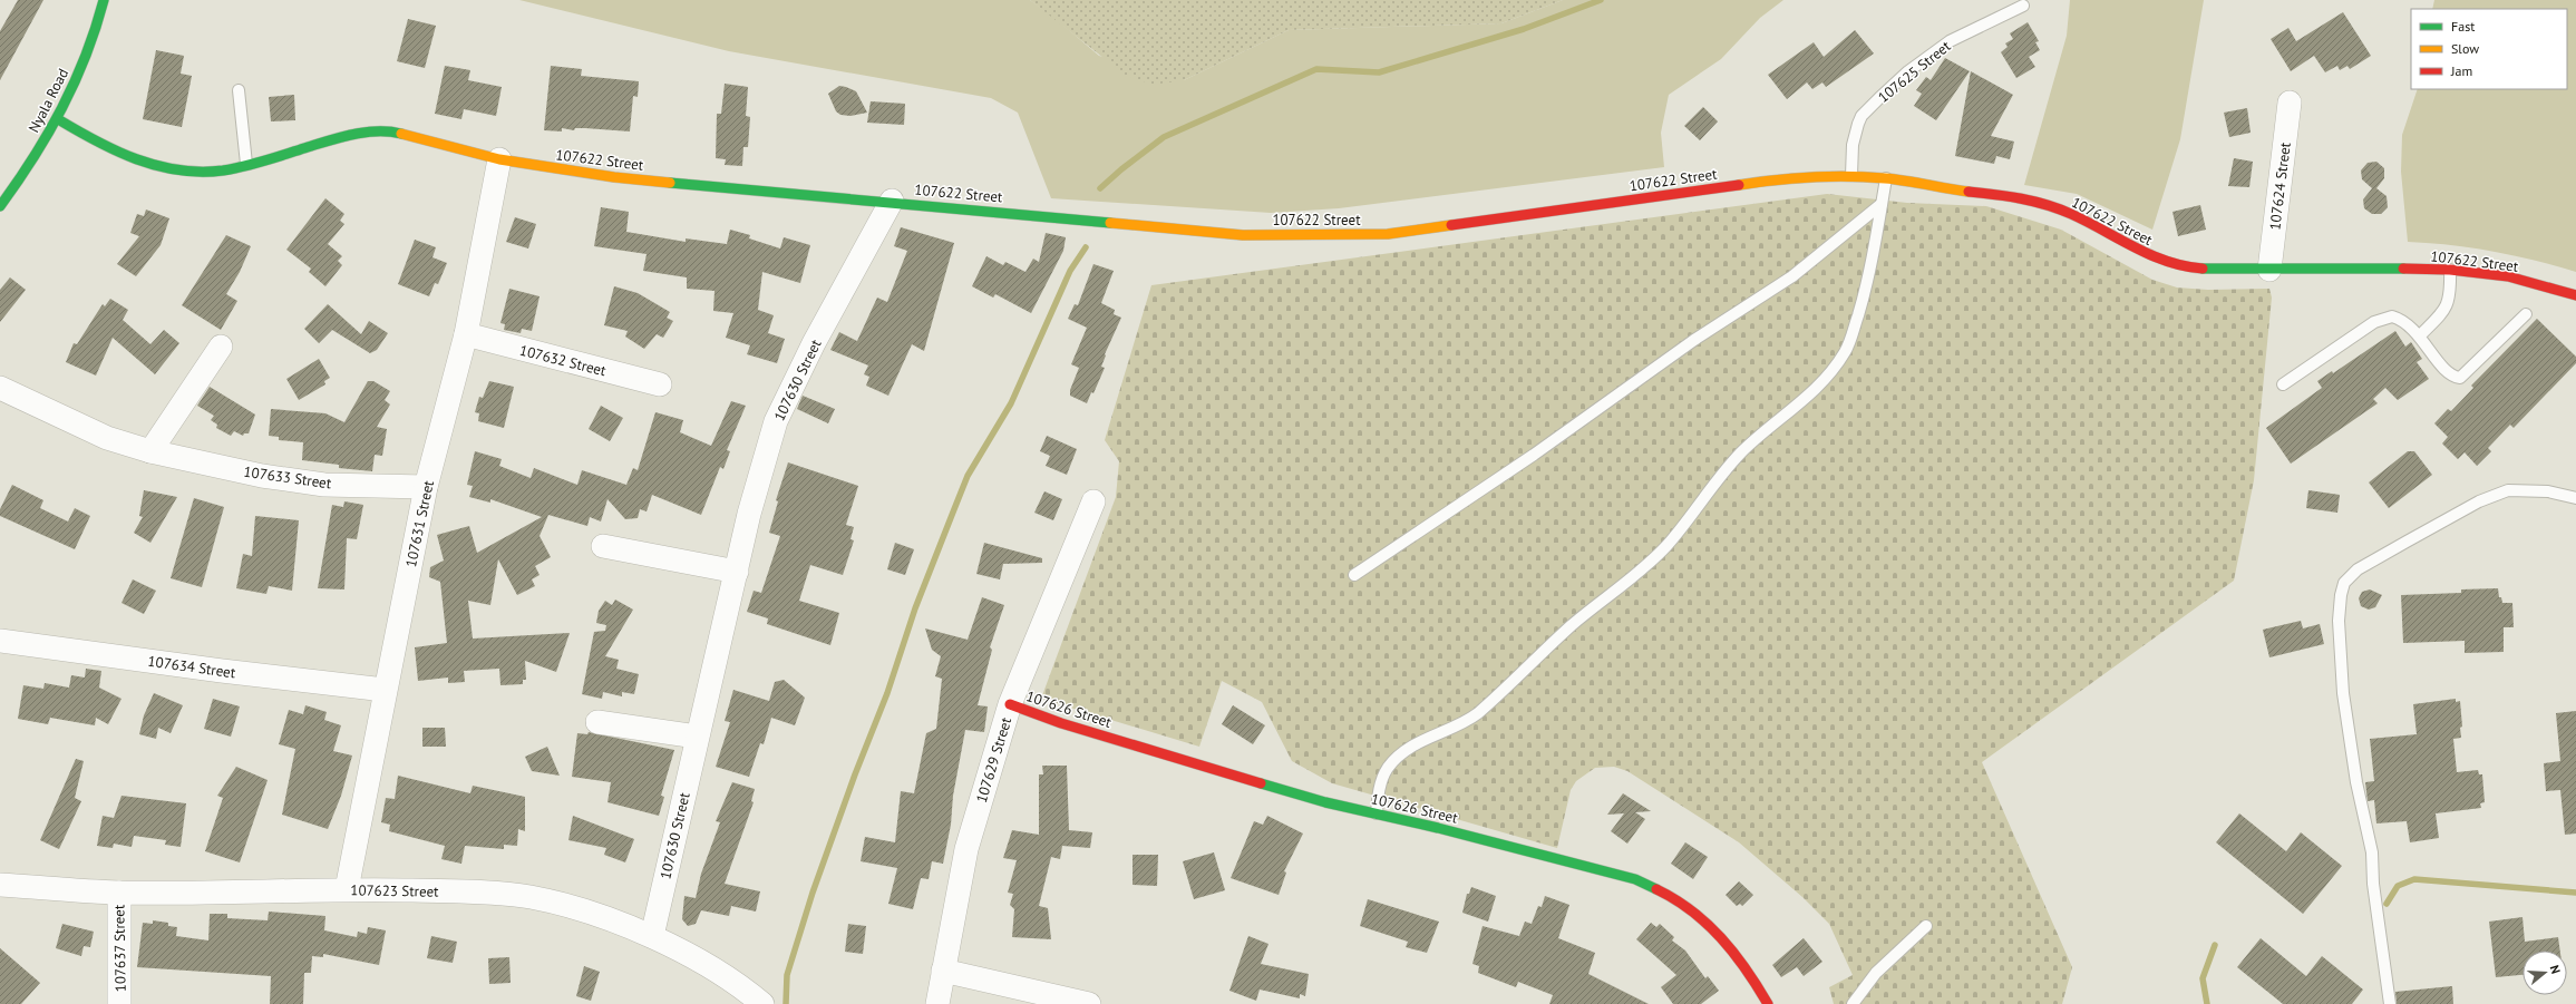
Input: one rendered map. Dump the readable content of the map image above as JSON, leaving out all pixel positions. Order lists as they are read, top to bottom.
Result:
{
  "streets": {
    "street": [
      "Nyala Road",
      "107622 Street",
      "107624 Street",
      "107632 Street",
      "107630 Street",
      "107633 Street",
      "107631 Street",
      "107634 Street",
      "107626 Street",
      "107629 Street",
      "107623 Street",
      "107637 Street"
    ],
    "lane": ["107625 Street"]
  },
  "crossings": [
    ["107625 Street", "107622 Street"],
    ["Nyala Road", "107622 Street"],
    ["107622 Street", "107624 Street"],
    ["107622 Street", "107630 Street"],
    ["107622 Street", "107631 Street"],
    ["107632 Street", "107631 Street"],
    ["107630 Street", "107623 Street"],
    ["107633 Street", "107631 Street"],
    ["107631 Street", "107634 Street"],
    ["107631 Street", "107623 Street"],
    ["107626 Street", "107629 Street"],
    ["107623 Street", "107637 Street"]
  ],
  "legend": ["Fast", "Slow", "Jam"],
  "north": "right"
}
